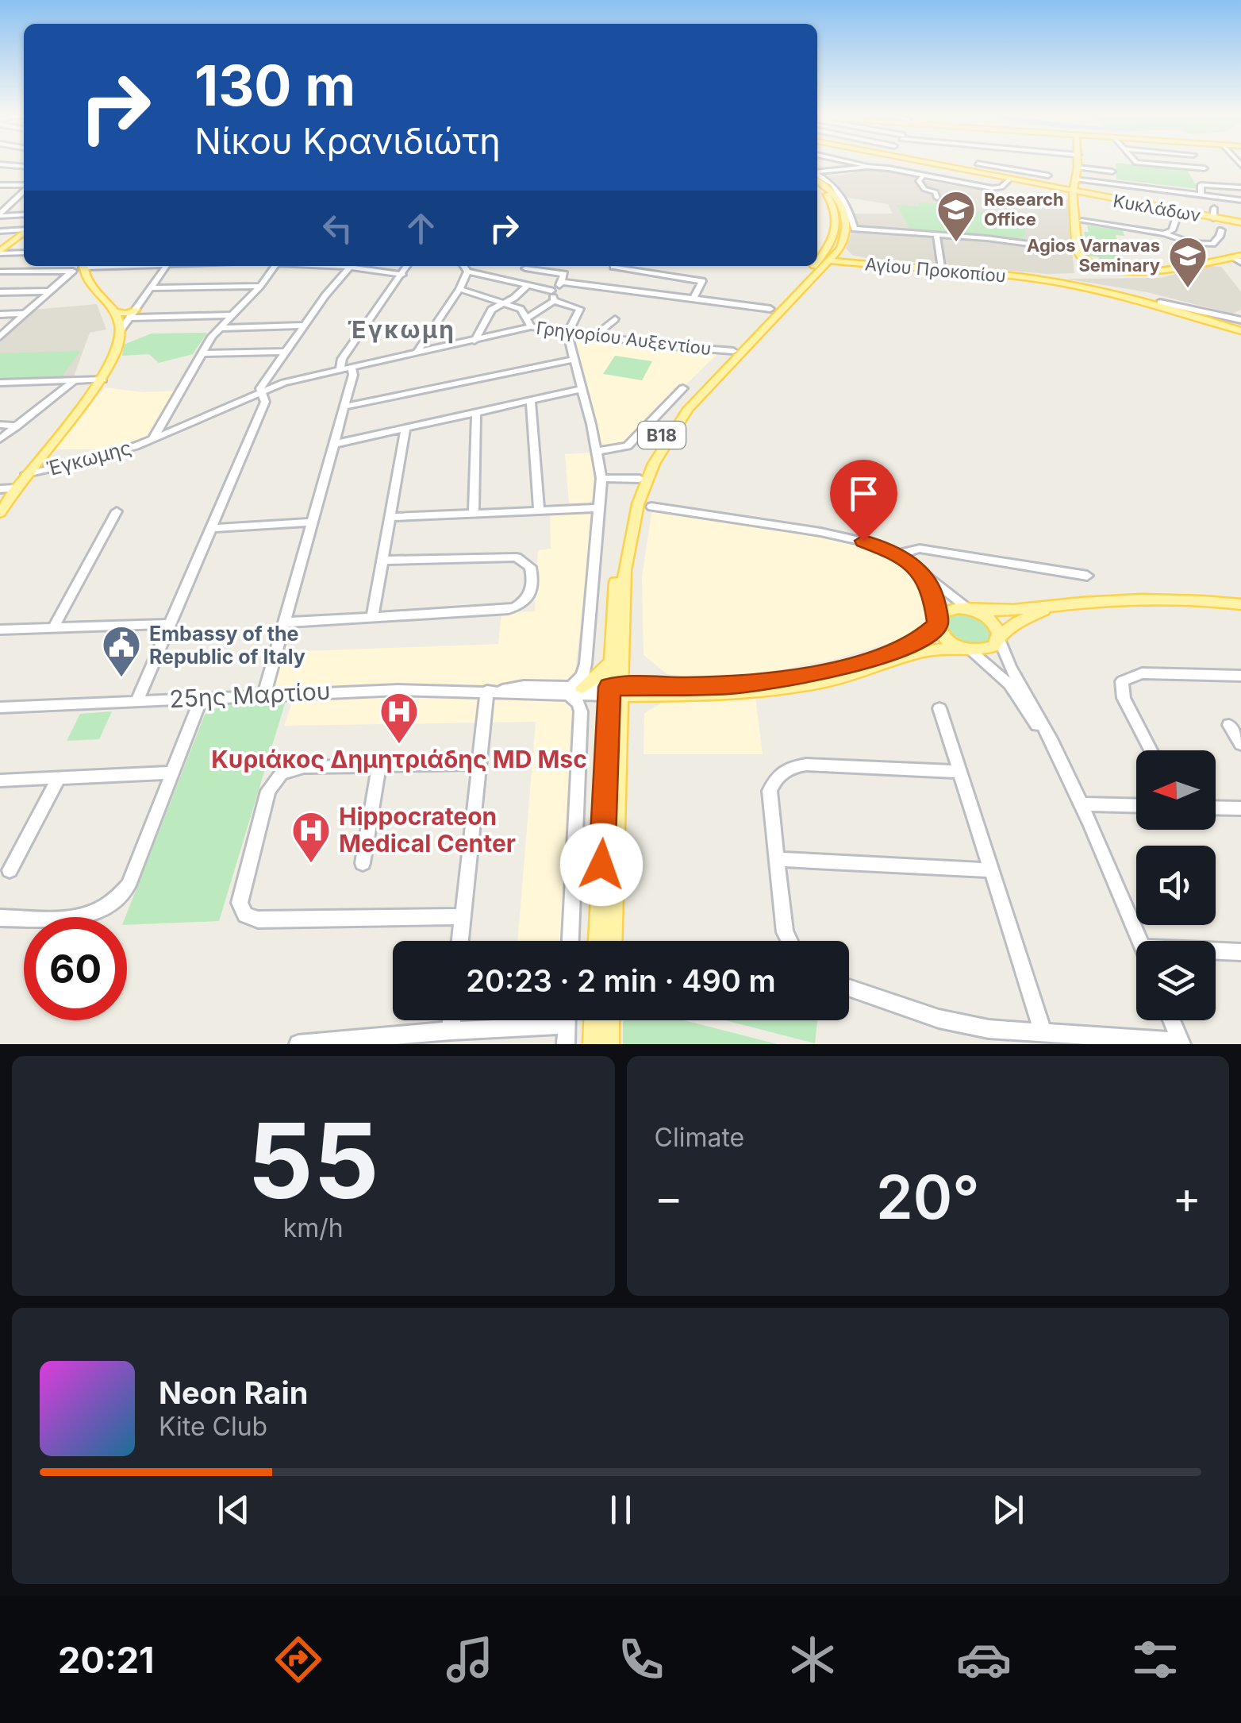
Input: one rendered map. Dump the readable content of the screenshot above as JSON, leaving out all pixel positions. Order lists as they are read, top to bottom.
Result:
{
  "streets": {
    "main road": ["Κυκλάδων", "Αγίου Προκοπίου", "B18"],
    "street": ["Γρηγορίου Αυξεντίου", "Έγκωμης", "25ης Μαρτίου"]
  },
  "crossings": [
    ["Αγίου Προκοπίου", "B18"],
    ["Γρηγορίου Αυξεντίου", "B18"],
    ["Γρηγορίου Αυξεντίου", "Έγκωμης"],
    ["B18", "25ης Μαρτίου"]
  ],
  "districts": ["Έγκωμη"],
  "places": {
    "school or university": ["Research Office", "Agios Varnavas Seminary"],
    "public building": ["Embassy of the Republic of Italy"],
    "hospital": ["Κυριάκος Δημητριάδης MD Msc", "Hippocrateon Medical Center"]
  },
  "north": "left",
  "page": {
    "turn": ["130 m", "Νίκου Κρανιδιώτη"],
    "limit": "60",
    "trip": "20:23 · 2 min · 490 m",
    "tile": [
      ["55", "km/h"],
      "Climate"
    ],
    "heat": ["−", "20°", "+"],
    "song": ["Neon Rain", "Kite Club"],
    "tabs": "20:21"
  }
}
